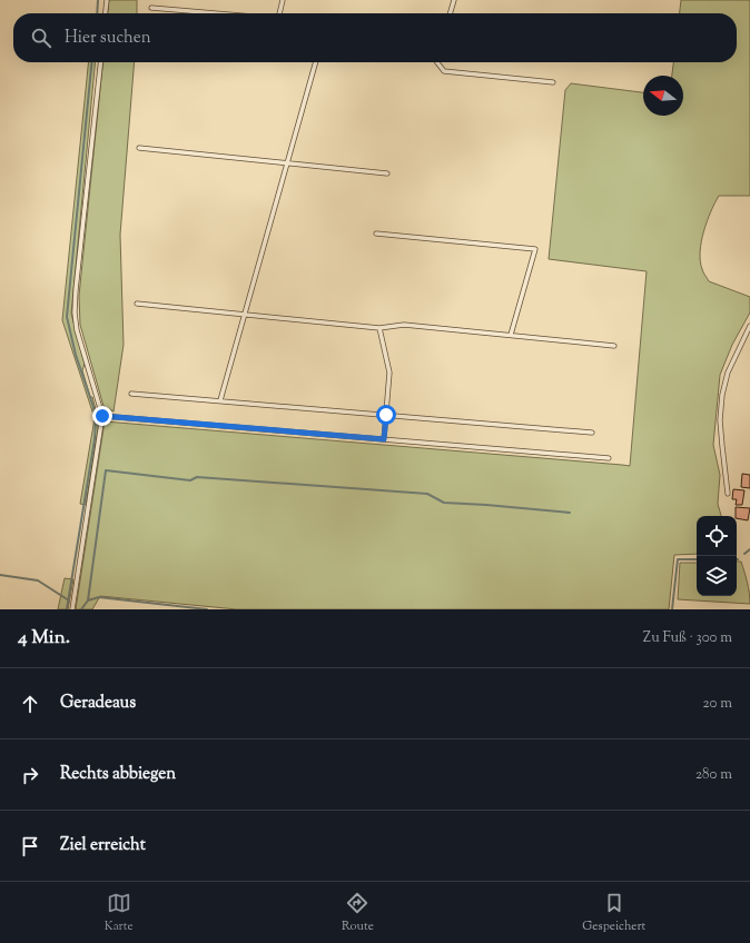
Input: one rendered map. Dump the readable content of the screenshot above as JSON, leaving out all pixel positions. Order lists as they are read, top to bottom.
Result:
{
  "north": "left",
  "page": {
    "search": "Hier suchen",
    "heading": ["4 Min.", "Zu Fuß · 300 m"],
    "list": [
      ["Geradeaus", "20 m"],
      ["Rechts abbiegen", "280 m"],
      "Ziel erreicht"
    ],
    "nav": ["Karte", "Route", "Gespeichert"]
  }
}
